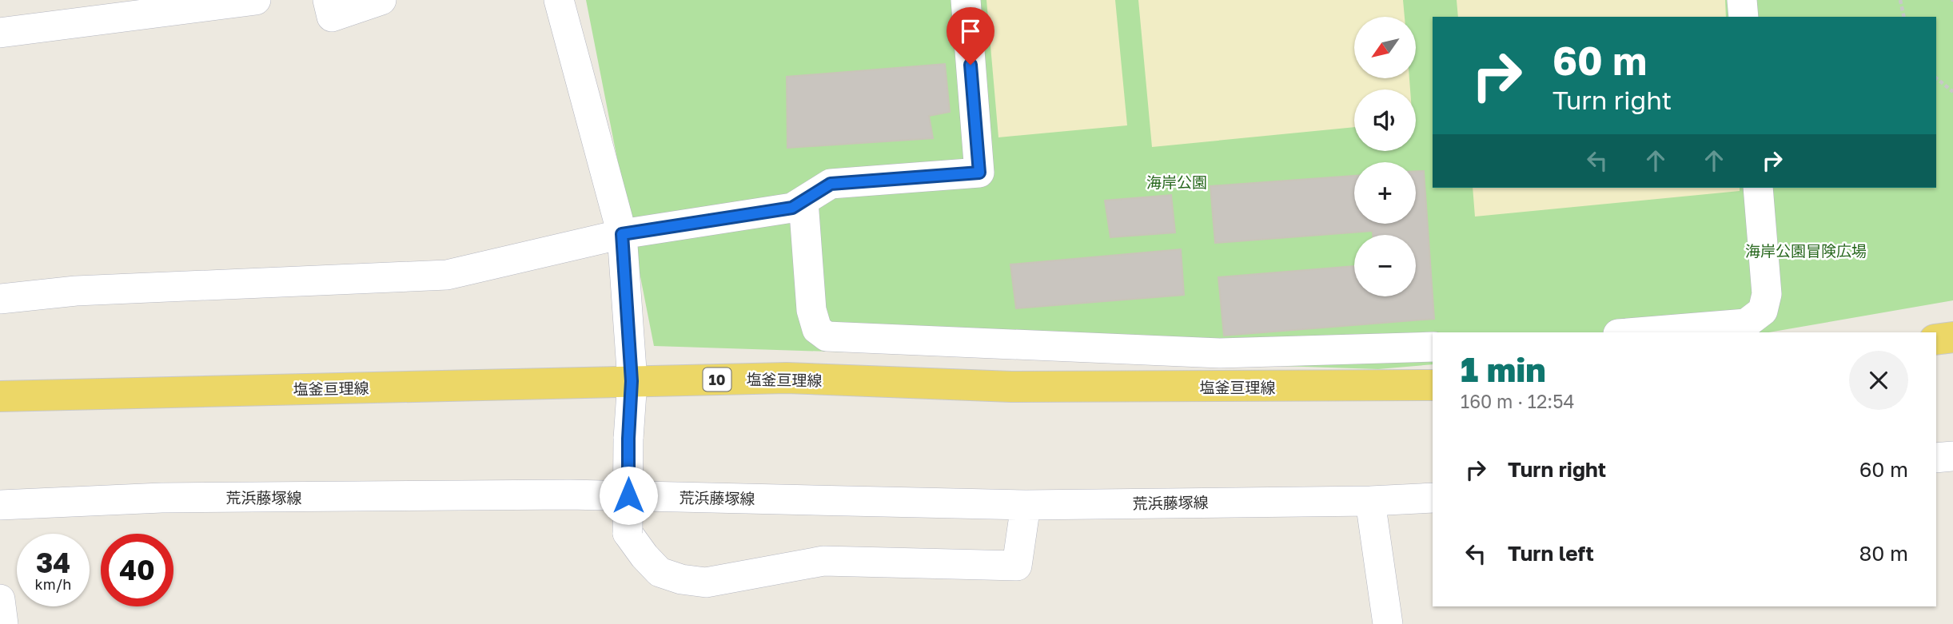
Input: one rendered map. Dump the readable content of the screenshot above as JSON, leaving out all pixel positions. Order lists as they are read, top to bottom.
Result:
{
  "streets": {
    "main road": ["10", "塩釜亘理線"],
    "street": ["荒浜藤塚線"]
  },
  "parks": ["海岸公園", "海岸公園冒険広場"],
  "north": "bottom left",
  "page": {
    "map_buttons": ["+", "−"],
    "turn": ["60 m", "Turn right"],
    "heading": ["1 min", "160 m · 12:54"],
    "list": [
      {
        "name": "Turn right",
        "value": "60 m"
      },
      {
        "name": "Turn left",
        "value": "80 m"
      }
    ],
    "speed": "34 km/h",
    "limit": "40"
  }
}
